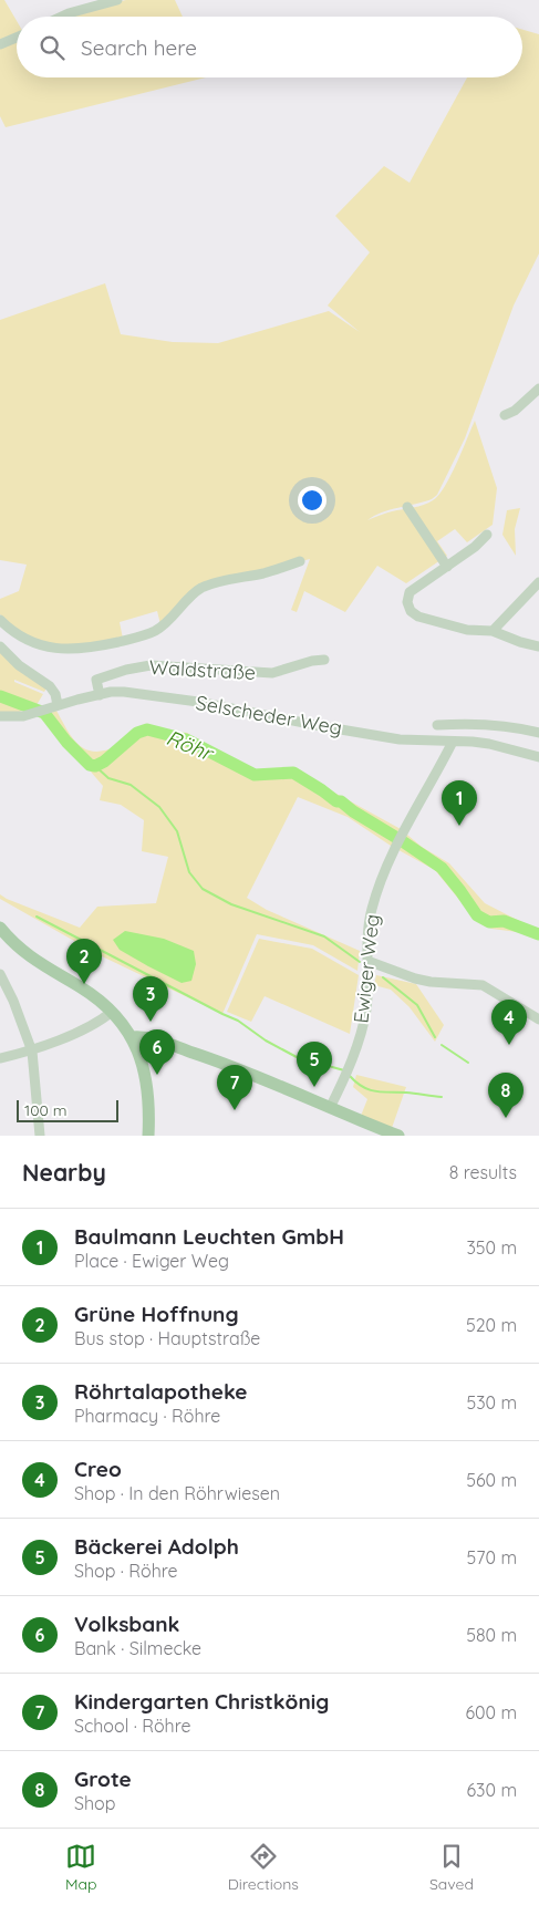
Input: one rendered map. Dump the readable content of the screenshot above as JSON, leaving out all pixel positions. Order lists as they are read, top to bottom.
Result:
{
  "streets": {
    "street": ["Waldstraße", "Selscheder Weg", "Ewiger Weg"]
  },
  "crossings": [
    ["Waldstraße", "Selscheder Weg"],
    ["Selscheder Weg", "Ewiger Weg"]
  ],
  "water": ["Röhr"],
  "scale_bar": "100 m",
  "page": {
    "search": "Search here",
    "pins": [
      "1",
      "2",
      "3",
      "4",
      "6",
      "5",
      "7",
      "8"
    ],
    "scale": "100 m",
    "heading": ["Nearby", "8 results"],
    "list": [
      {
        "mark": "1",
        "name": "Baulmann Leuchten GmbH",
        "note": "Place · Ewiger Weg",
        "value": "350 m"
      },
      {
        "mark": "2",
        "name": "Grüne Hoffnung",
        "note": "Bus stop · Hauptstraße",
        "value": "520 m"
      },
      {
        "mark": "3",
        "name": "Röhrtalapotheke",
        "note": "Pharmacy · Röhre",
        "value": "530 m"
      },
      {
        "mark": "4",
        "name": "Creo",
        "note": "Shop · In den Röhrwiesen",
        "value": "560 m"
      },
      {
        "mark": "5",
        "name": "Bäckerei Adolph",
        "note": "Shop · Röhre",
        "value": "570 m"
      },
      {
        "mark": "6",
        "name": "Volksbank",
        "note": "Bank · Silmecke",
        "value": "580 m"
      },
      {
        "mark": "7",
        "name": "Kindergarten Christkönig",
        "note": "School · Röhre",
        "value": "600 m"
      },
      {
        "mark": "8",
        "name": "Grote",
        "note": "Shop",
        "value": "630 m"
      }
    ],
    "nav": ["Map", "Directions", "Saved"]
  }
}
